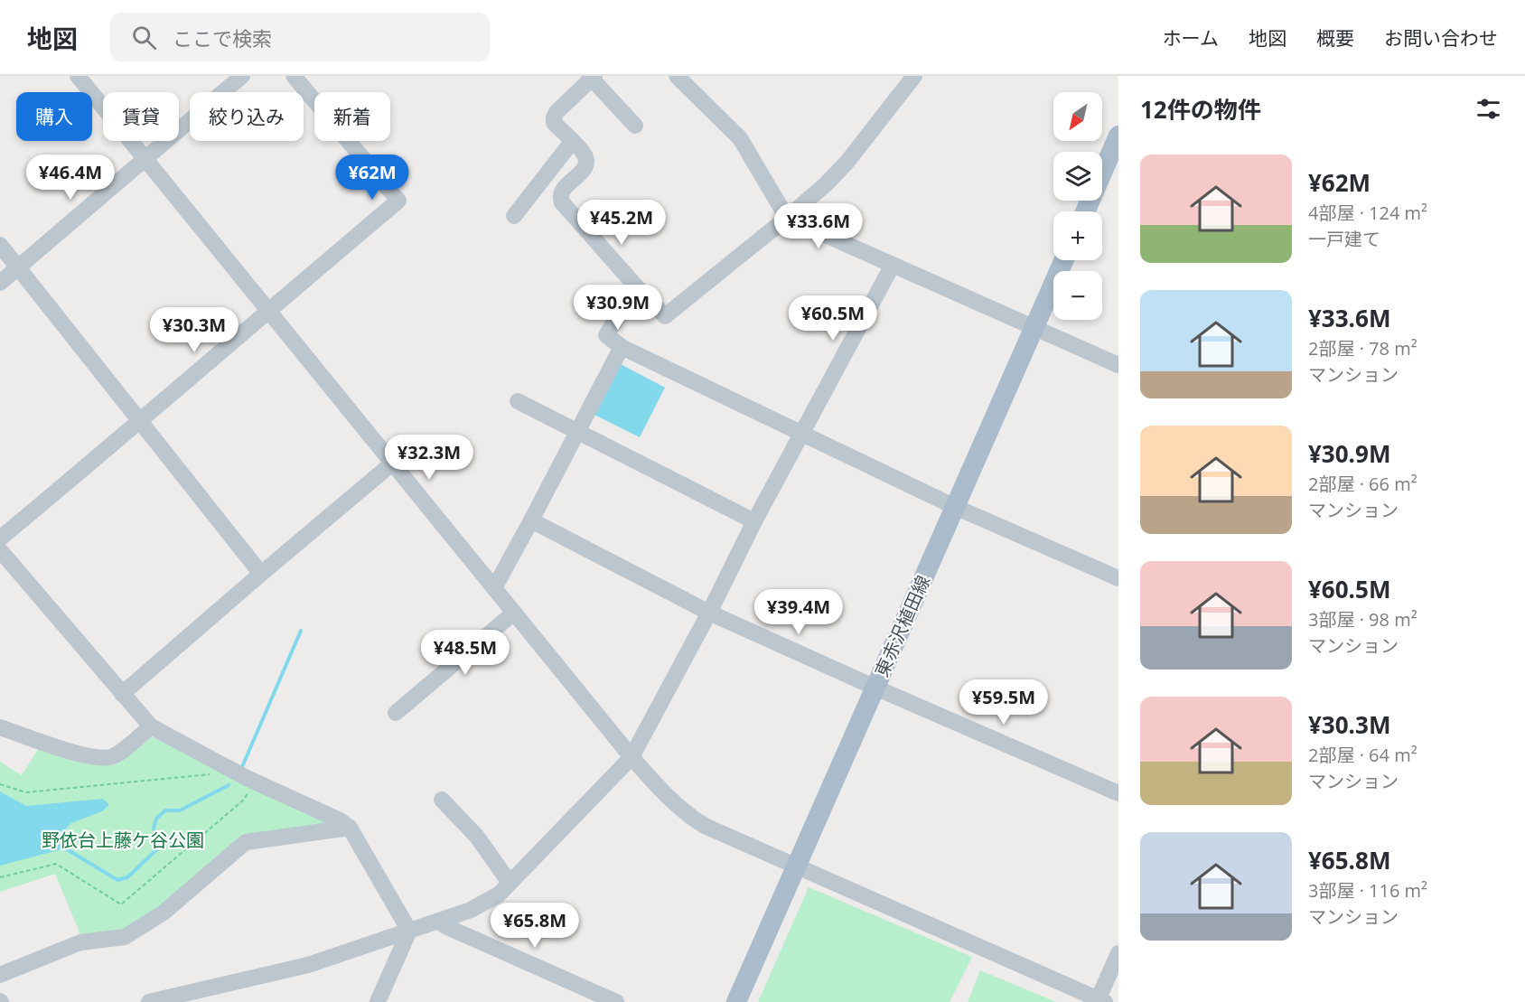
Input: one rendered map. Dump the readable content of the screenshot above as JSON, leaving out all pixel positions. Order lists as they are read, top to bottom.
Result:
{
  "streets": {
    "main road": ["東赤沢植田線"]
  },
  "parks": ["野依台上藤ケ谷公園"],
  "north": "bottom left",
  "page": {
    "header": "地図",
    "search": "ここで検索",
    "nav": [
      "ホーム",
      "地図",
      "概要",
      "お問い合わせ"
    ],
    "heading": "12件の物件",
    "map_buttons": ["+", "−"],
    "chip": [
      "購入",
      "賃貸",
      "絞り込み",
      "新着"
    ],
    "list": [
      {
        "name": "¥62M",
        "note": "4部屋 · 124 m² · 一戸建て"
      },
      {
        "name": "¥33.6M",
        "note": "2部屋 · 78 m² · マンション"
      },
      {
        "name": "¥30.9M",
        "note": "2部屋 · 66 m² · マンション"
      },
      {
        "name": "¥60.5M",
        "note": "3部屋 · 98 m² · マンション"
      },
      {
        "name": "¥30.3M",
        "note": "2部屋 · 64 m² · マンション"
      },
      {
        "name": "¥65.8M",
        "note": "3部屋 · 116 m² · マンション"
      }
    ],
    "price": [
      "¥46.4M",
      "¥62M",
      "¥45.2M",
      "¥33.6M",
      "¥30.9M",
      "¥60.5M",
      "¥30.3M",
      "¥32.3M",
      "¥39.4M",
      "¥48.5M",
      "¥59.5M",
      "¥65.8M"
    ]
  }
}
